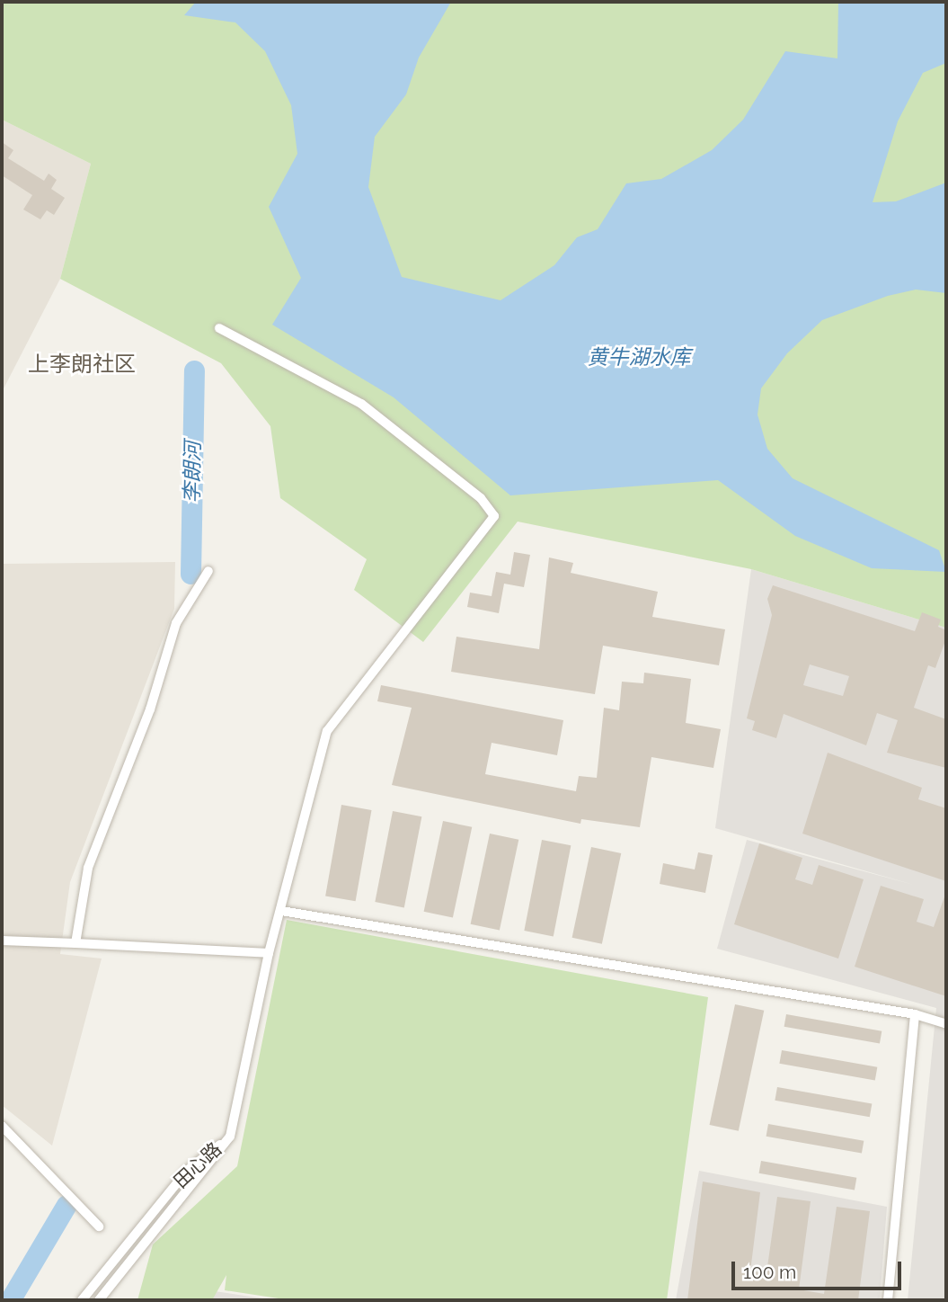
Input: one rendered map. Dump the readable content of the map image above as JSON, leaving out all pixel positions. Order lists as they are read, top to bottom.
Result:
{
  "streets": {
    "street": ["田心路"]
  },
  "districts": ["上李朗社区"],
  "water": ["黄牛湖水库", "李朗河"],
  "scale_bar": "100 m"
}
